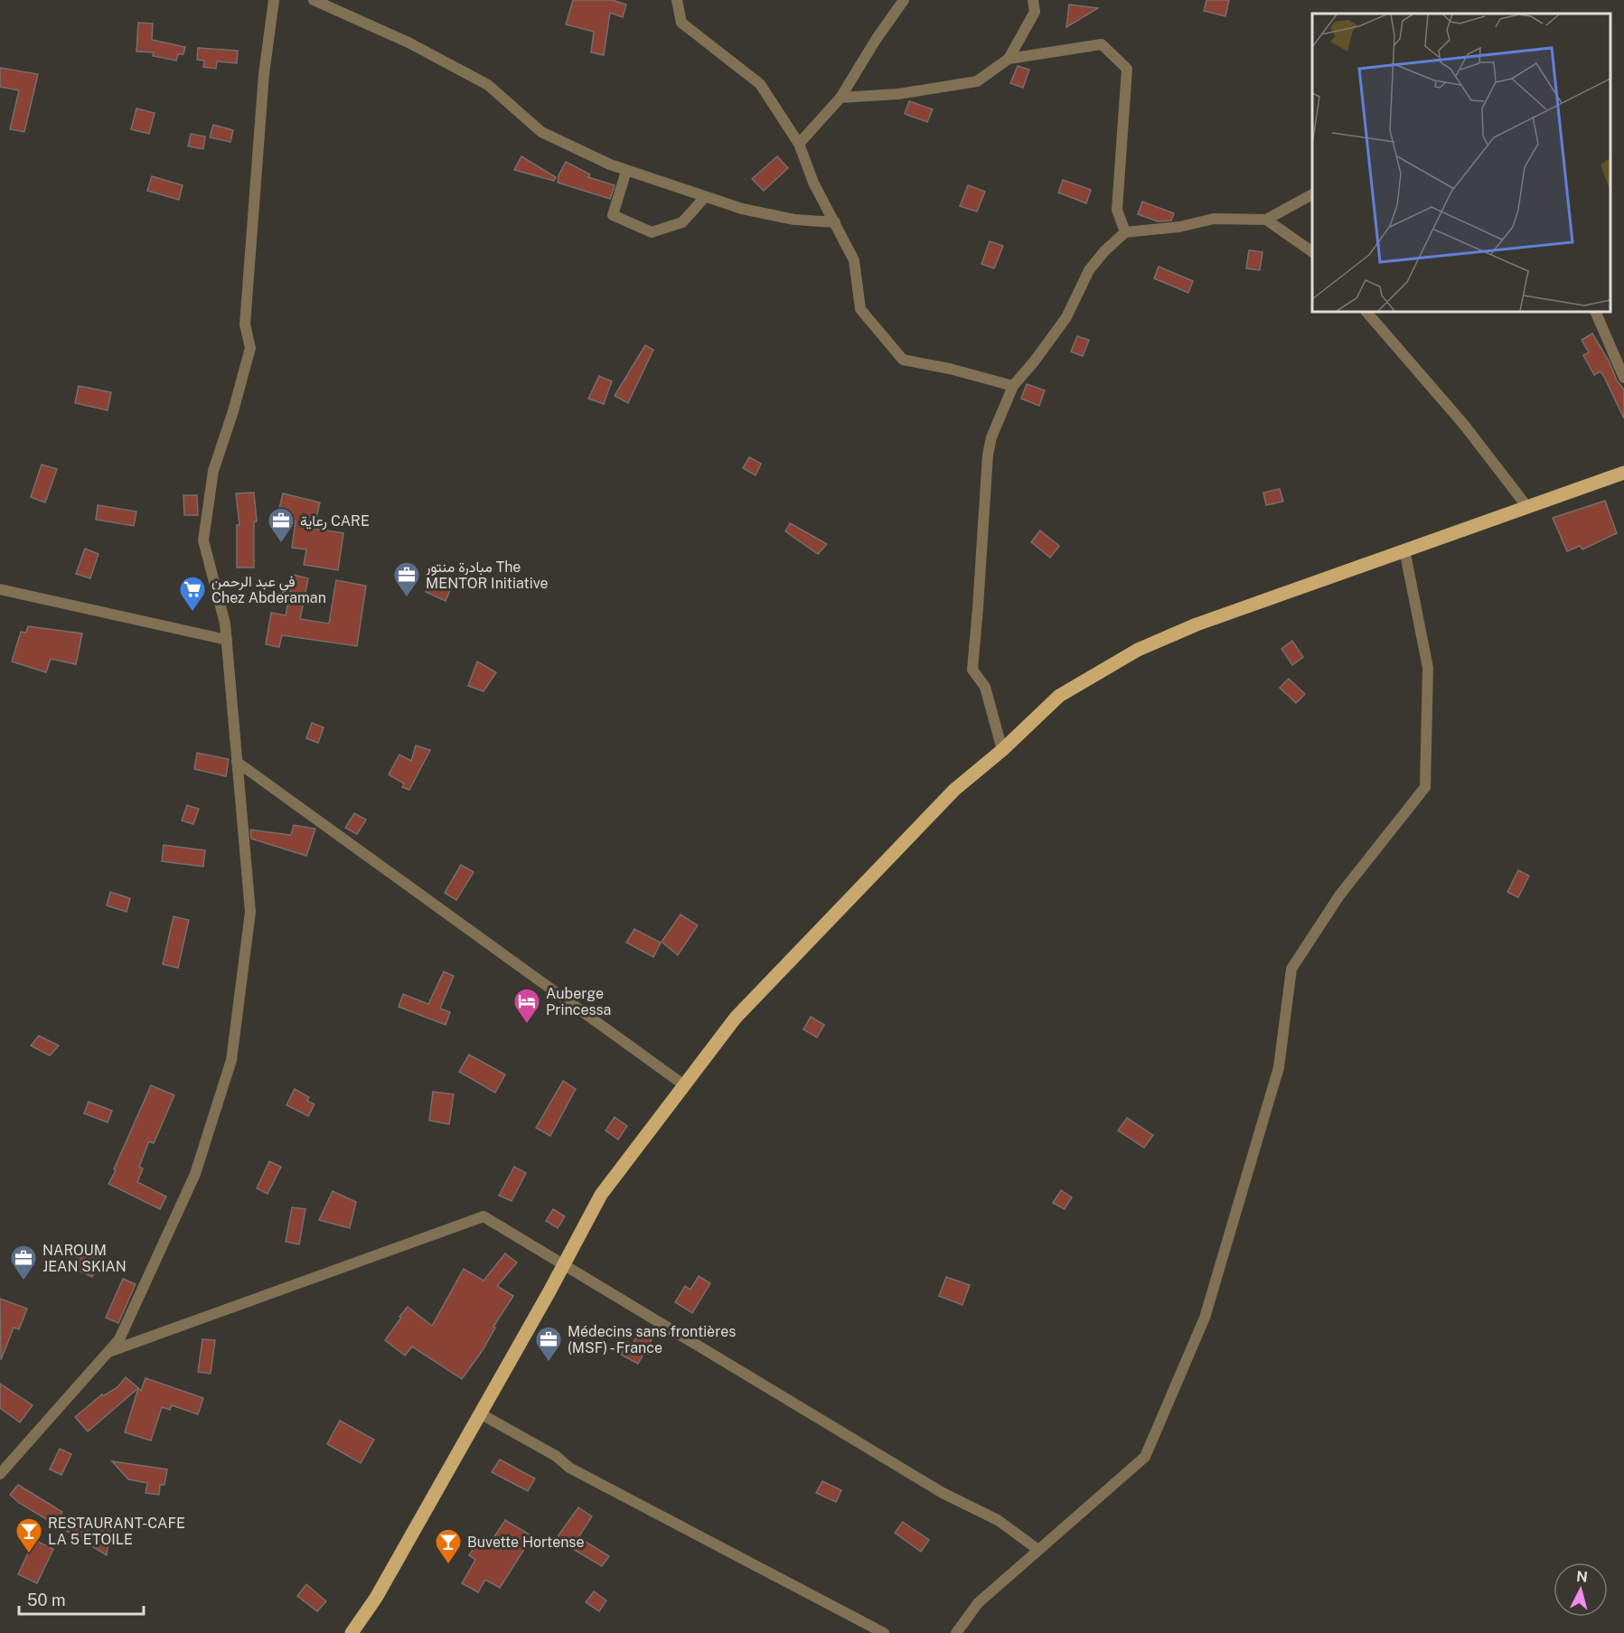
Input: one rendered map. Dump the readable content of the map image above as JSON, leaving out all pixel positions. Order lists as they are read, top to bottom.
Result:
{
  "places": {
    "office": [
      "رعاية CARE",
      "مبادرة منتور The MENTOR Initiative",
      "NAROUM JEAN SKIAN",
      "Médecins sans frontières (MSF) - France"
    ],
    "supermarket": ["في عبد الرحمن Chez Abderaman"],
    "hotel": ["Auberge Princessa"],
    "bar": ["RESTAURANT-CAFE LA 5 ETOILE", "Buvette Hortense"]
  },
  "scale_bar": "50 m",
  "north": "top"
}
